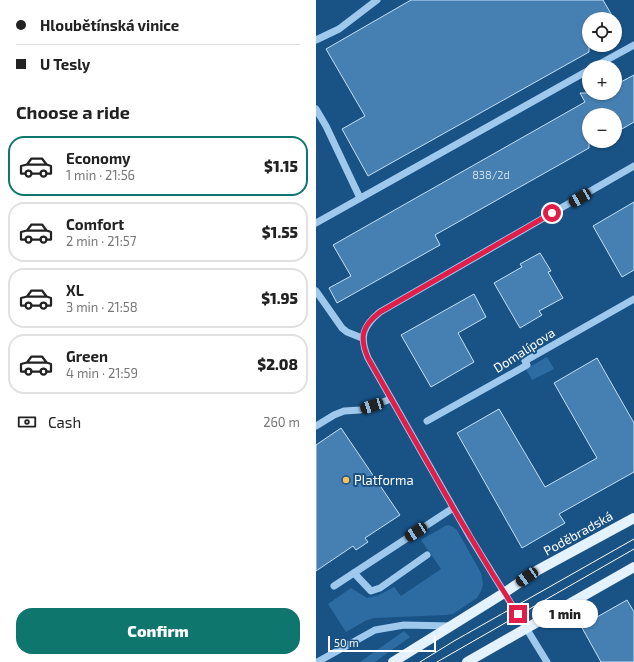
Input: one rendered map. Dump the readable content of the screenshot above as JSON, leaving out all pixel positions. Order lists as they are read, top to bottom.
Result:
{
  "streets": {
    "main road": ["Poděbradská"],
    "street": ["Domalípova"]
  },
  "places": ["Platforma"],
  "house_numbers": ["838/2d"],
  "scale_bar": "50 m",
  "page": {
    "banner": ["Hloubětínská vinice", "U Tesly"],
    "map_buttons": ["+", "−"],
    "heading": "Choose a ride",
    "list": [
      {
        "name": "Economy",
        "note": "1 min · 21:56",
        "value": "$1.15"
      },
      {
        "name": "Comfort",
        "note": "2 min · 21:57",
        "value": "$1.55"
      },
      {
        "name": "XL",
        "note": "3 min · 21:58",
        "value": "$1.95"
      },
      {
        "name": "Green",
        "note": "4 min · 21:59",
        "value": "$2.08"
      }
    ],
    "pay": ["Cash", "260 m"],
    "buttons": "Confirm",
    "bubble": "1 min",
    "scale": "50 m"
  }
}
